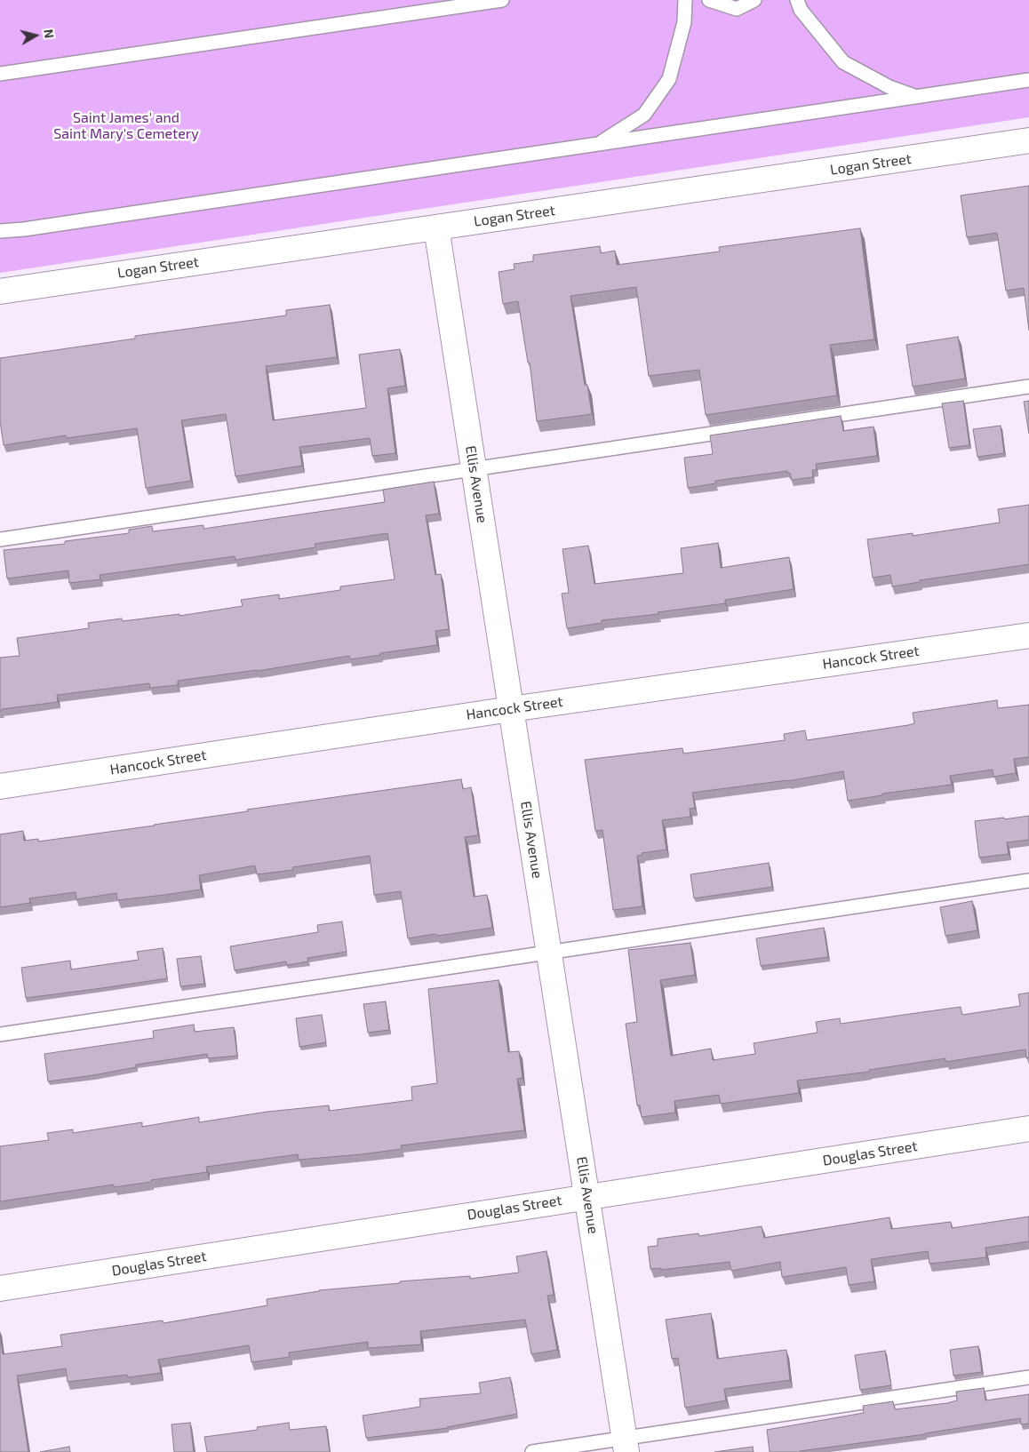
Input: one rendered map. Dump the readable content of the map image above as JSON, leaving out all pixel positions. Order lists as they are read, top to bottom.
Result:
{
  "streets": {
    "street": [
      "Logan Street",
      "Ellis Avenue",
      "Hancock Street",
      "Douglas Street"
    ]
  },
  "crossings": [
    ["Logan Street", "Ellis Avenue"],
    ["Ellis Avenue", "Hancock Street"],
    ["Ellis Avenue", "Douglas Street"]
  ],
  "parks": ["Saint James' and Saint Mary's Cemetery"],
  "north": "right"
}
